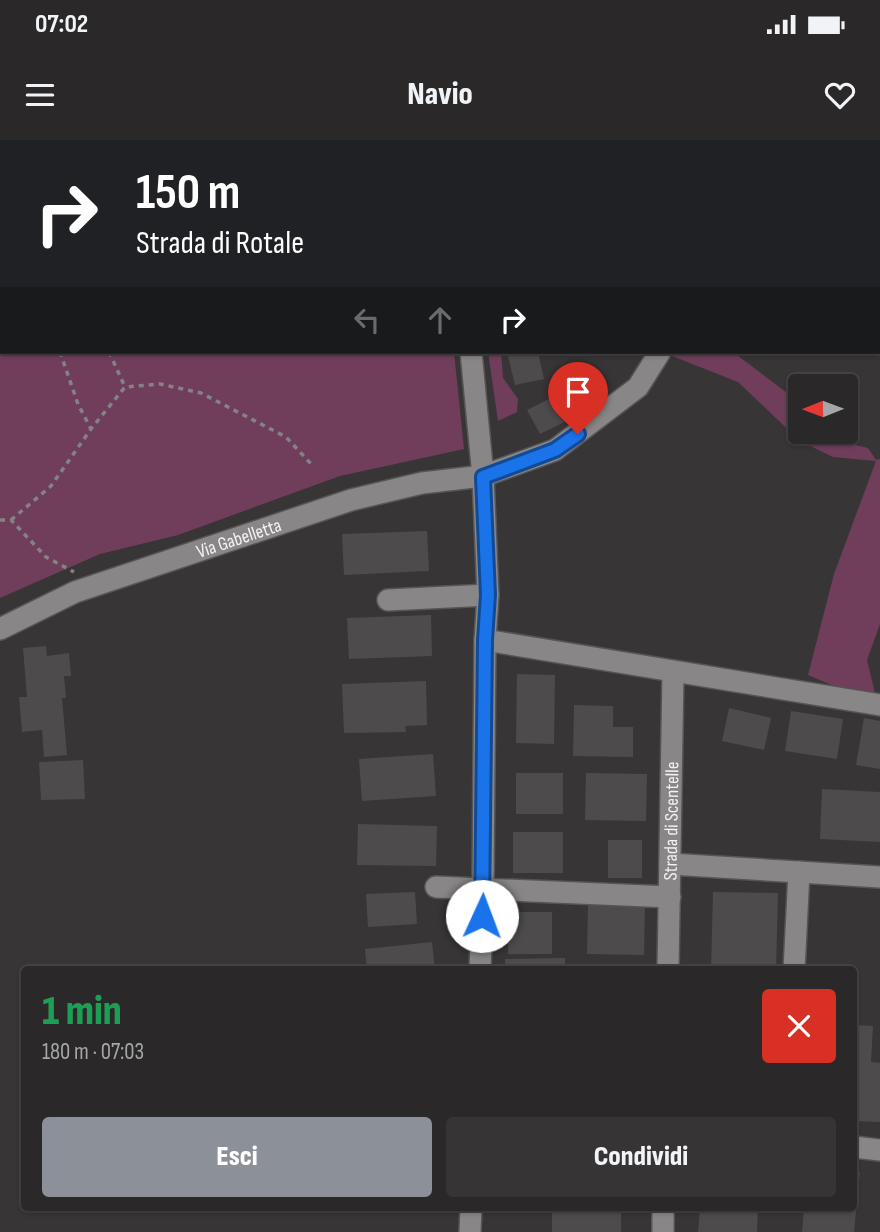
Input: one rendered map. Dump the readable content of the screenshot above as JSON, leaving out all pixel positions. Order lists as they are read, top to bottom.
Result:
{
  "streets": {
    "street": ["Via Gabelletta", "Strada di Scentelle"]
  },
  "north": "left",
  "page": {
    "status": "07:02",
    "header": "Navio",
    "turn": ["150 m", "Strada di Rotale"],
    "heading": ["1 min", "180 m · 07:03"],
    "buttons": ["Esci", "Condividi"]
  }
}
